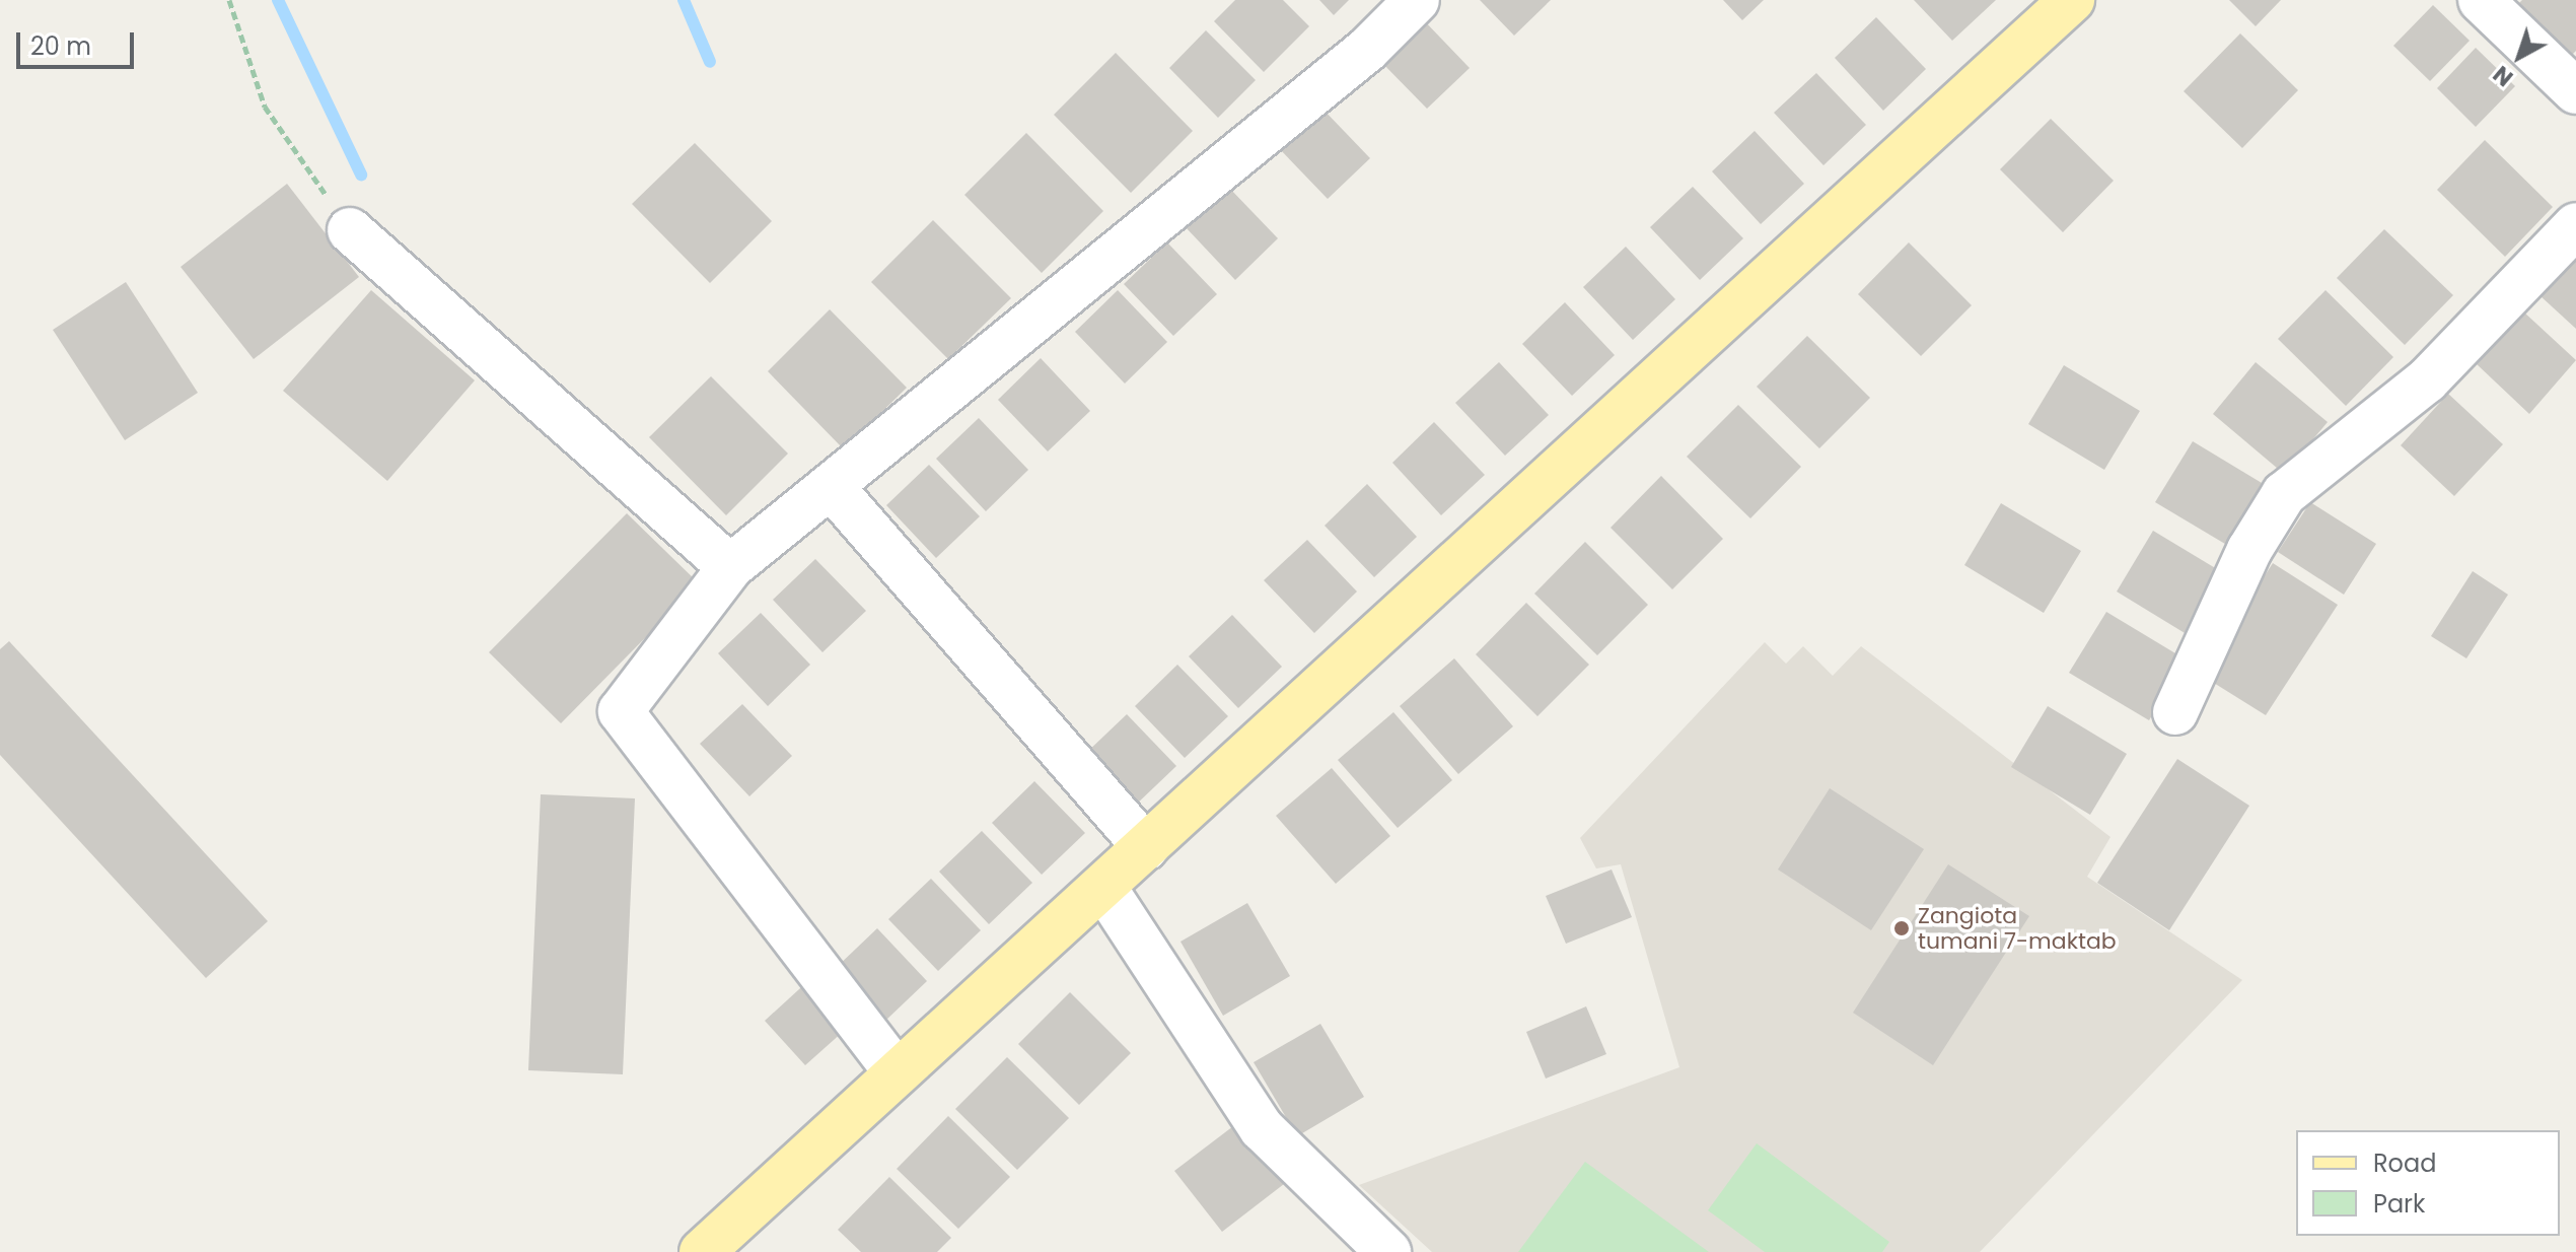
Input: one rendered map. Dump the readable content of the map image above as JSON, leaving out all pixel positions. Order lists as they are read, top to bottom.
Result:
{
  "places": ["Zangiota tumani 7-maktab"],
  "legend": ["Road", "Park"],
  "scale_bar": "20 m",
  "north": "bottom left"
}
